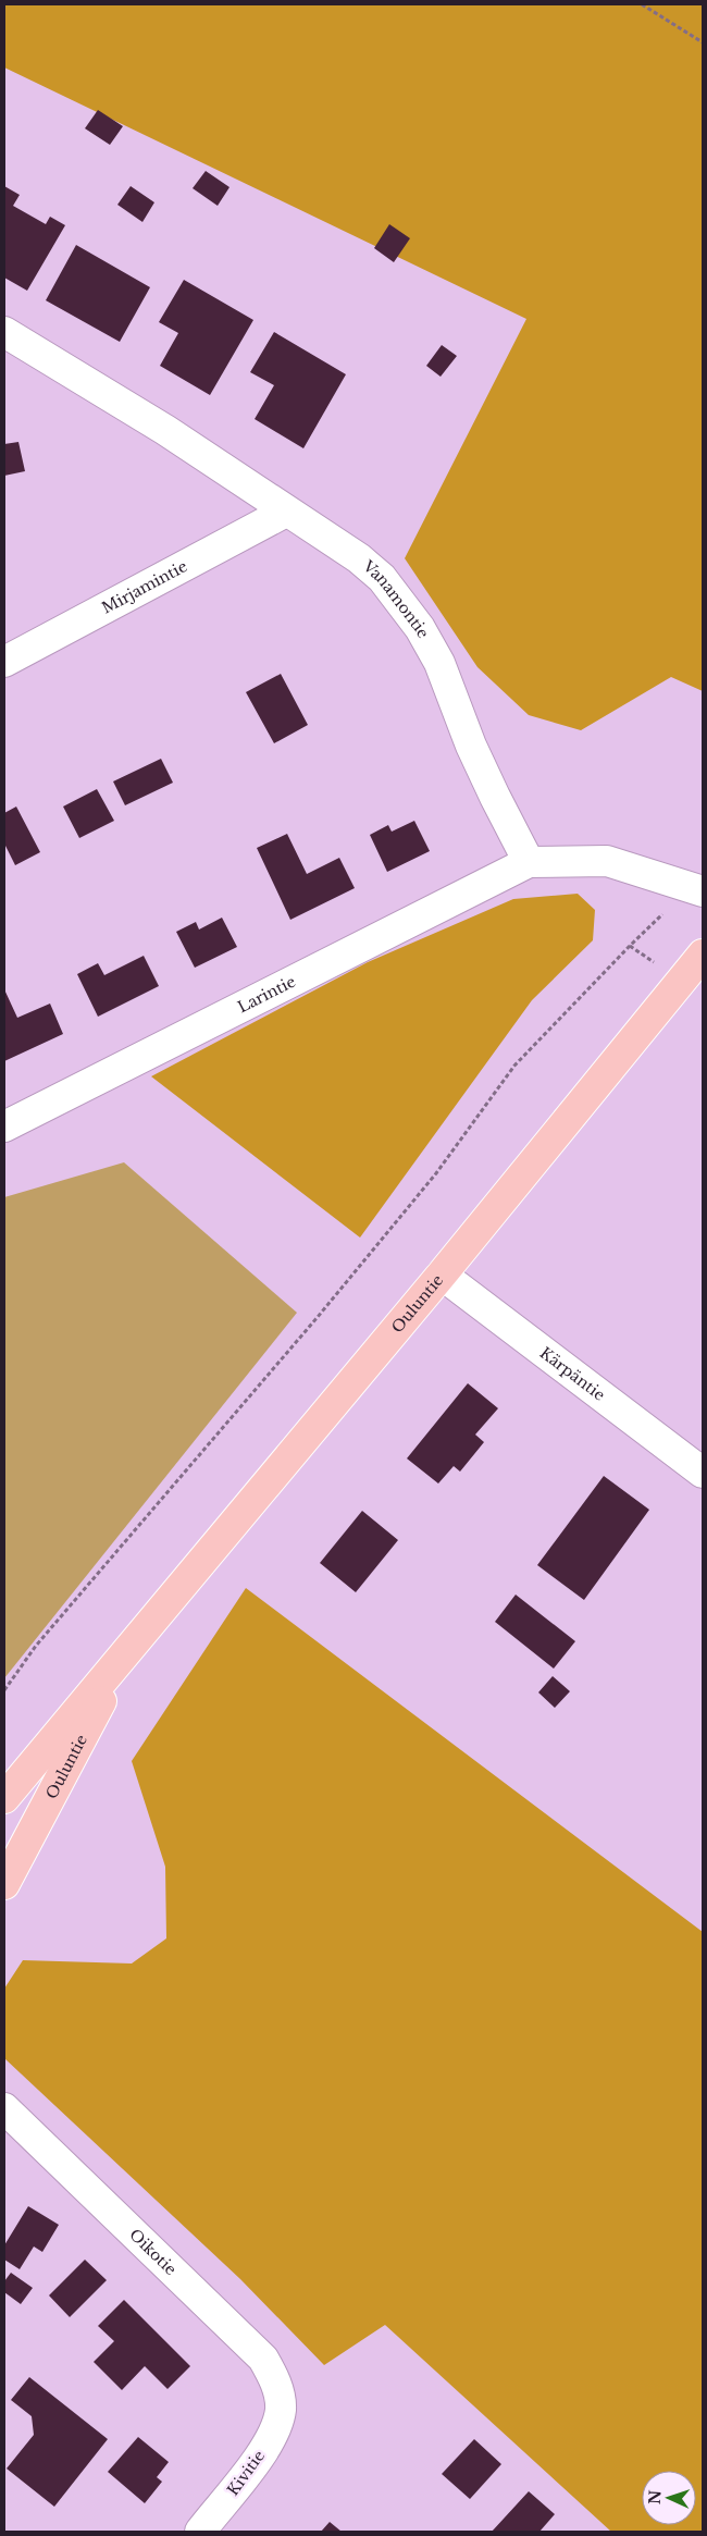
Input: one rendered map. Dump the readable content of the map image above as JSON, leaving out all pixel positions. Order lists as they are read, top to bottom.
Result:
{
  "streets": {
    "main road": ["Ouluntie"],
    "street": [
      "Mirjamintie",
      "Vanamontie",
      "Larintie",
      "Kärpäntie",
      "Oikotie",
      "Kivitie"
    ]
  },
  "crossings": [
    ["Mirjamintie", "Vanamontie"],
    ["Vanamontie", "Larintie"],
    ["Ouluntie", "Kärpäntie"],
    ["Oikotie", "Kivitie"]
  ],
  "north": "left"
}
